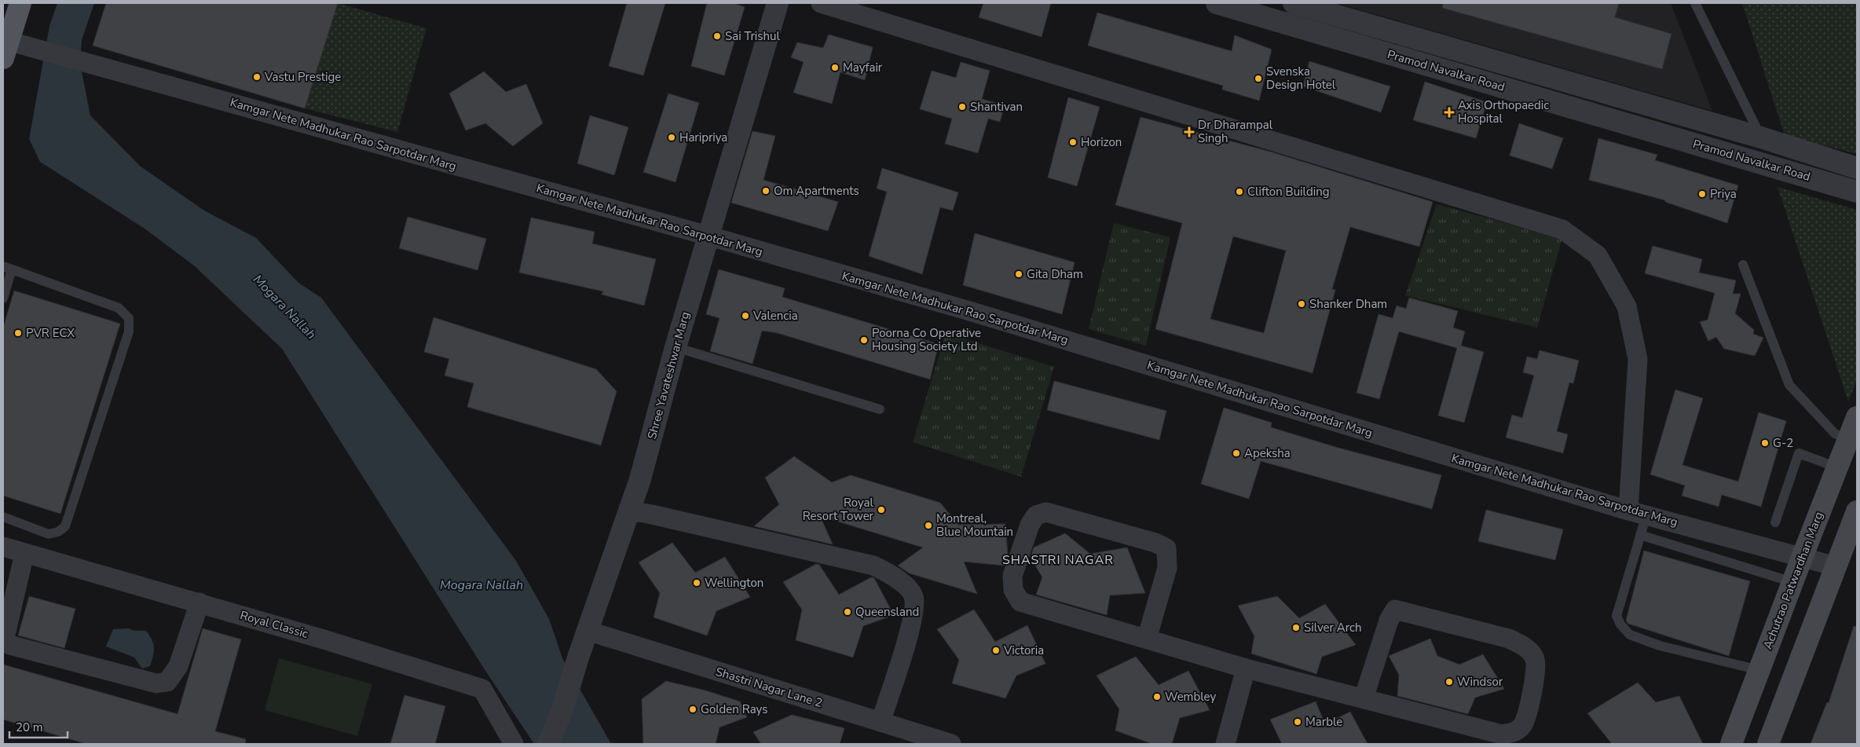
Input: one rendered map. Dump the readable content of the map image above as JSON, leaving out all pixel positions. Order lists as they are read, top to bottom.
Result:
{
  "streets": {
    "main road": ["Achutrao Patwardhan Marg"],
    "street": [
      "Pramod Navalkar Road",
      "Kamgar Nete Madhukar Rao Sarpotdar Marg",
      "Shree Yavateshwar Marg",
      "Royal Classic",
      "Shastri Nagar Lane 2"
    ]
  },
  "crossings": [
    ["Kamgar Nete Madhukar Rao Sarpotdar Marg", "Shree Yavateshwar Marg"],
    ["Kamgar Nete Madhukar Rao Sarpotdar Marg", "Achutrao Patwardhan Marg"],
    ["Shree Yavateshwar Marg", "Shastri Nagar Lane 2"]
  ],
  "districts": ["SHASTRI NAGAR"],
  "water": ["Mogara Nallah"],
  "places": {
    "other": [
      "Sai Trishul",
      "Mayfair",
      "Vastu Prestige",
      "Svenska Design Hotel",
      "Shantivan",
      "Haripriya",
      "Horizon",
      "Om Apartments",
      "Clifton Building",
      "Priya",
      "Gita Dham",
      "Shanker Dham",
      "Valencia",
      "PVR ECX",
      "Poorna Co Operative Housing Society Ltd",
      "G-2",
      "Apeksha",
      "Royal Resort Tower",
      "Montreal, Blue Mountain",
      "Wellington",
      "Queensland",
      "Silver Arch",
      "Victoria",
      "Windsor",
      "Wembley",
      "Golden Rays",
      "Marble"
    ],
    "health": ["Axis Orthopaedic Hospital", "Dr Dharampal Singh"]
  },
  "scale_bar": "20 m"
}
